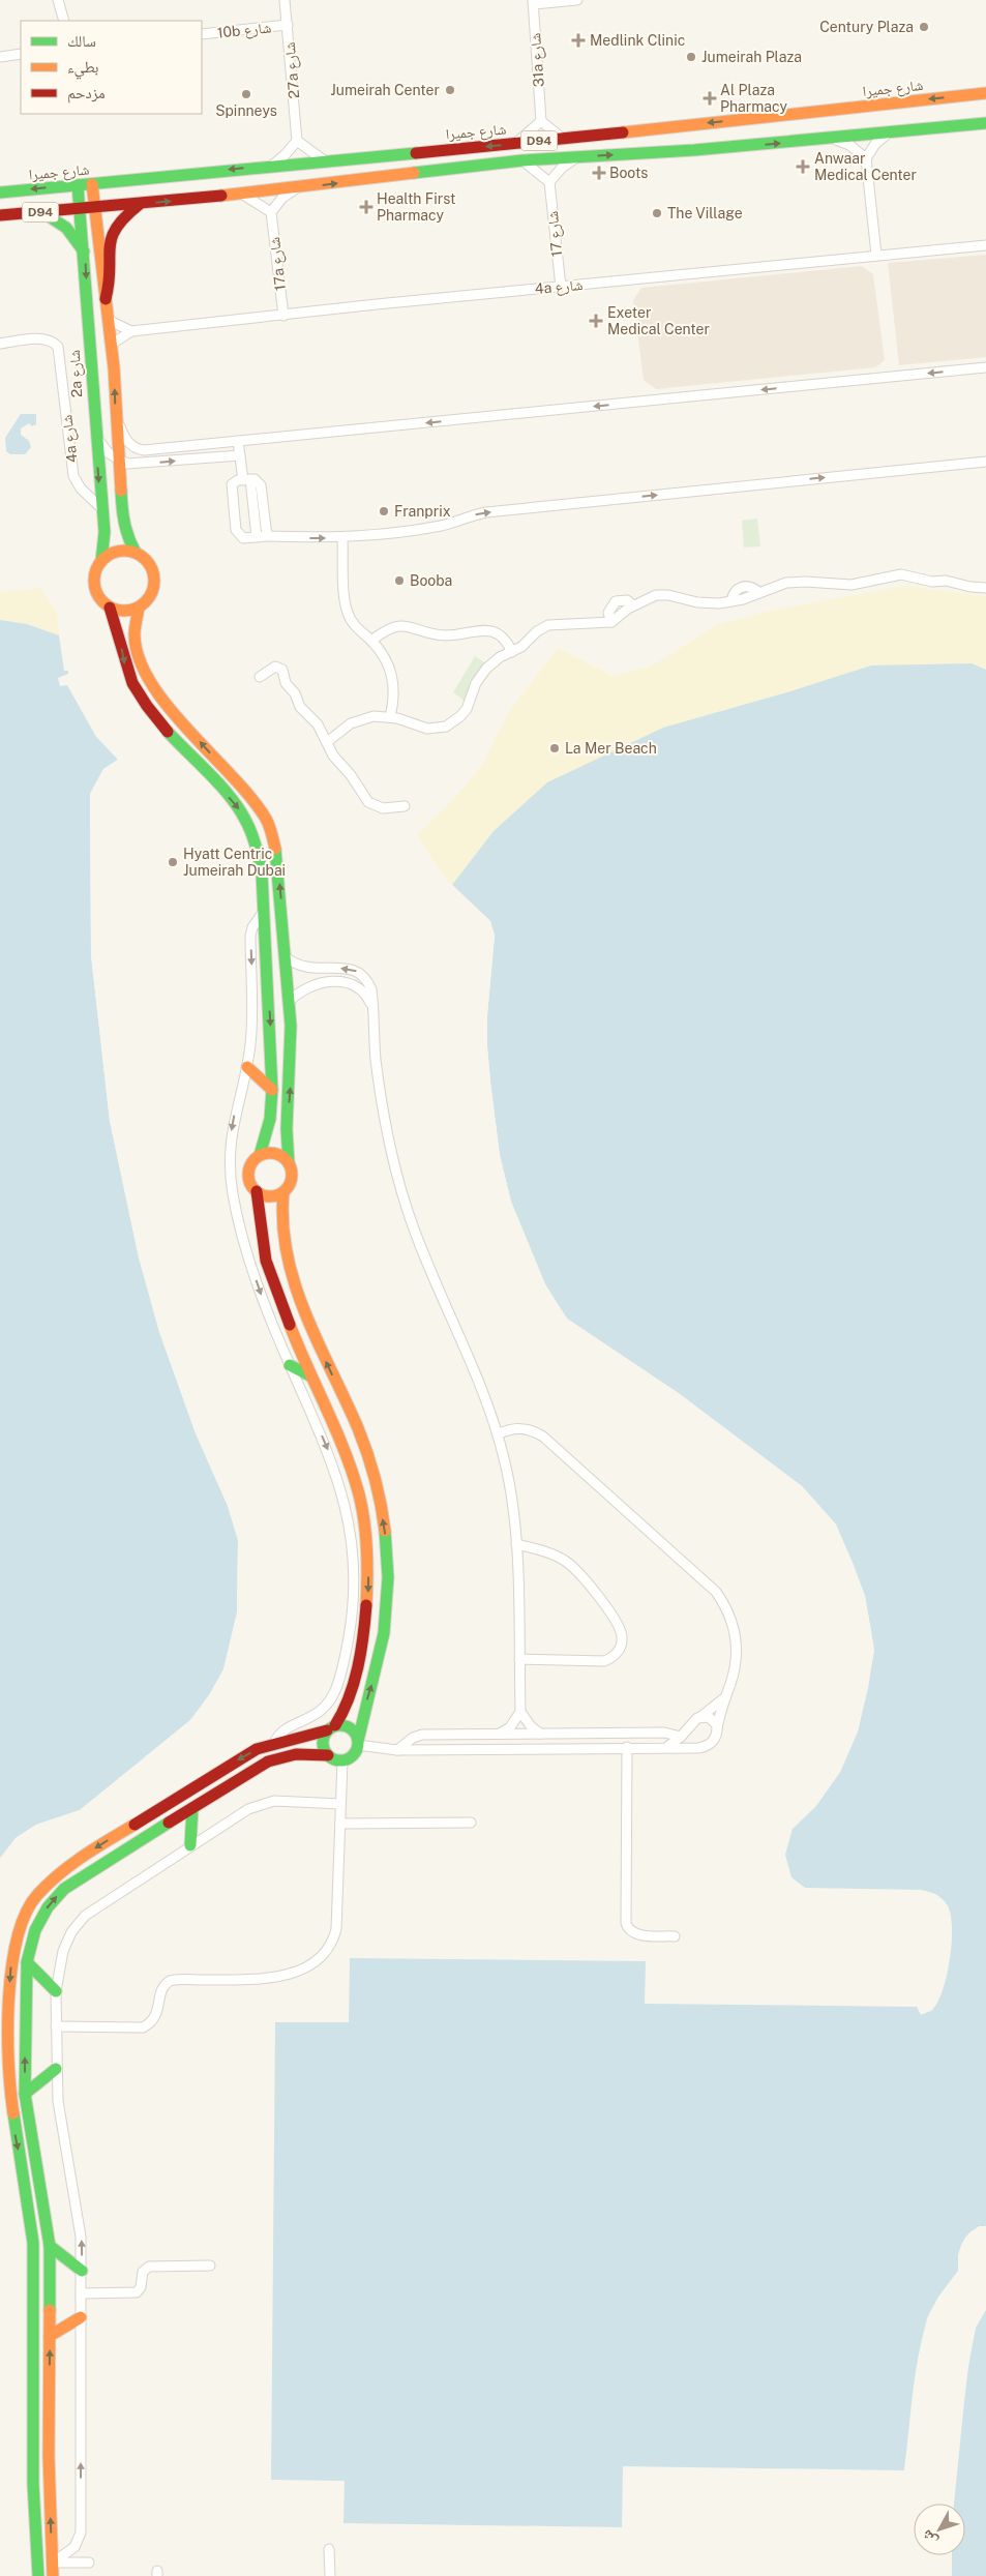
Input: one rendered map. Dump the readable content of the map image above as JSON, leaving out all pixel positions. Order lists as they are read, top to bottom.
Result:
{
  "streets": {
    "street": [
      "10b شارع",
      "31a شارع",
      "27a شارع",
      "شارع جميرا",
      "D94",
      "شارع 17",
      "17a شارع",
      "4a شارع",
      "2a شارع"
    ]
  },
  "crossings": [
    ["10b شارع", "27a شارع"],
    ["شارع جميرا", "2a شارع"],
    ["D94", "2a شارع"],
    ["شارع 17", "4a شارع"],
    ["17a شارع", "4a شارع"],
    ["4a شارع", "2a شارع"]
  ],
  "places": {
    "other": [
      "Century Plaza",
      "Jumeirah Plaza",
      "Jumeirah Center",
      "Spinneys",
      "The Village",
      "Franprix",
      "Booba",
      "La Mer Beach",
      "Hyatt Centric Jumeirah Dubai"
    ],
    "health": [
      "Medlink Clinic",
      "Al Plaza Pharmacy",
      "Anwaar Medical Center",
      "Boots",
      "Health First Pharmacy",
      "Exeter Medical Center"
    ]
  },
  "legend": ["سالك", "بطيء", "مزدحم"],
  "north": "bottom left"
}
